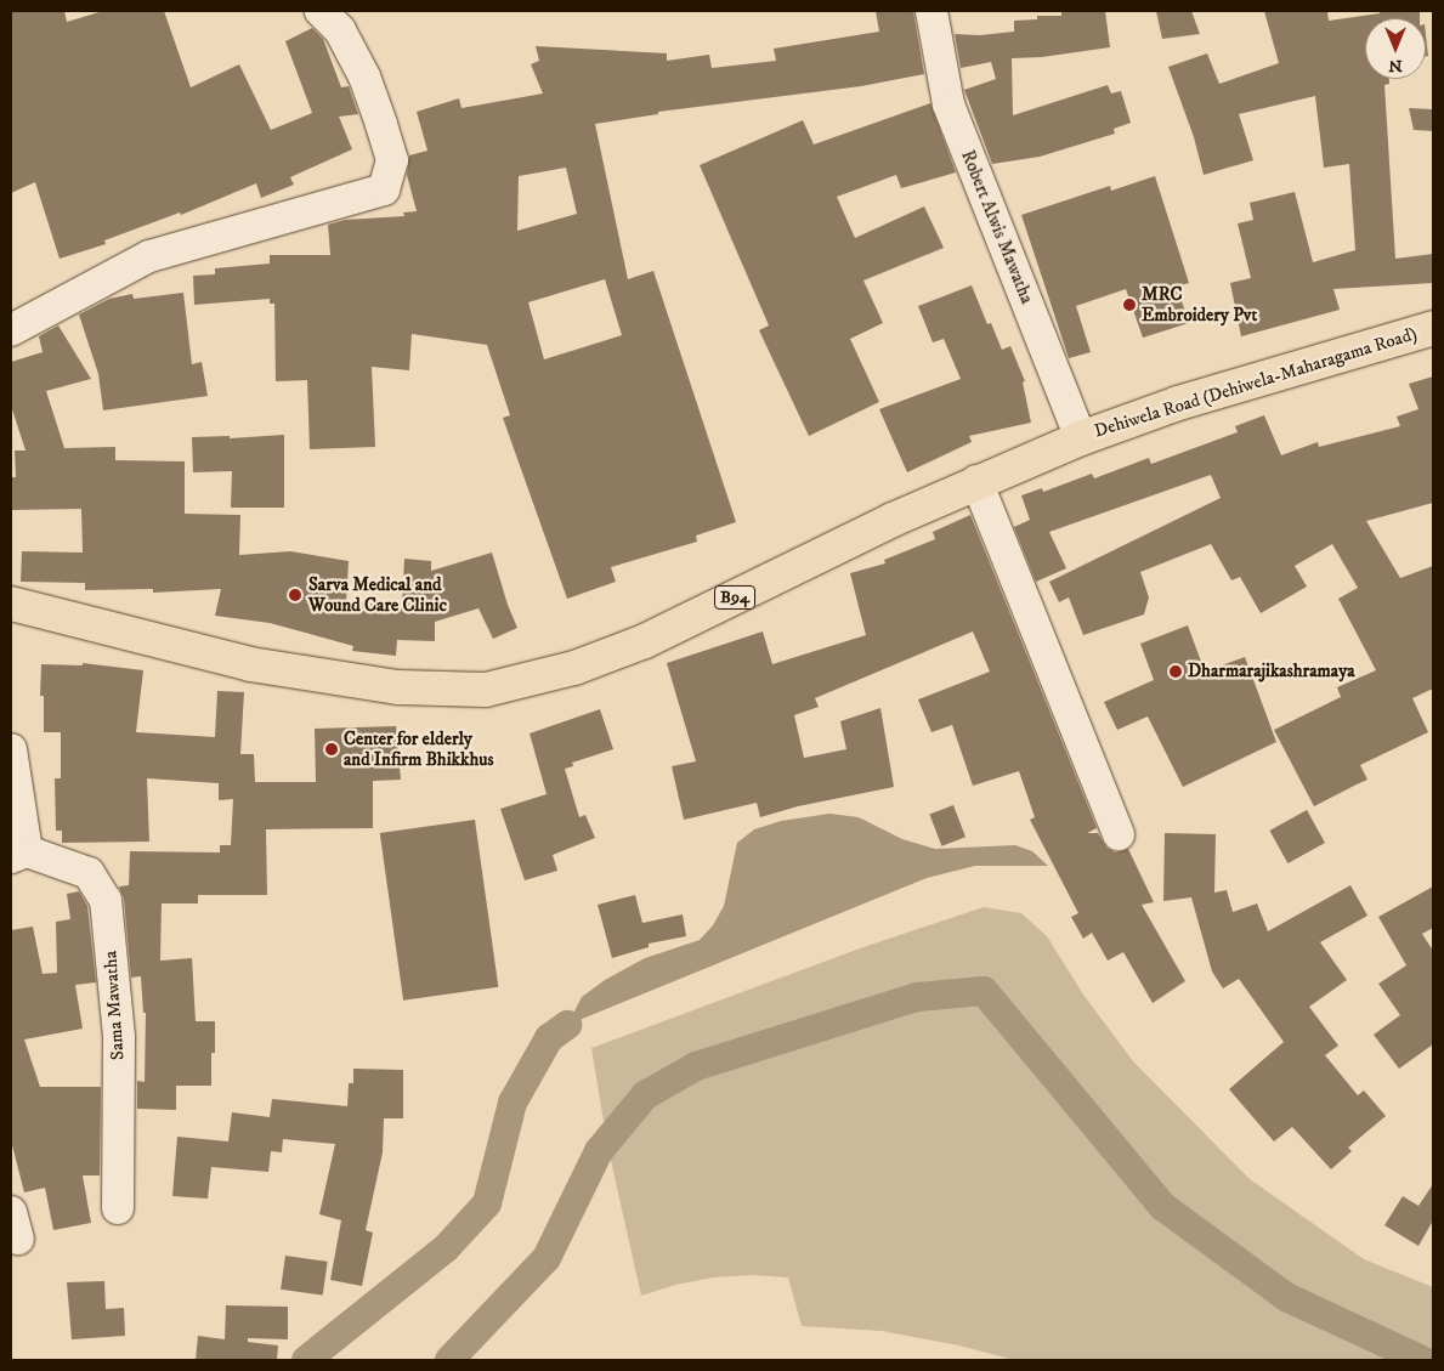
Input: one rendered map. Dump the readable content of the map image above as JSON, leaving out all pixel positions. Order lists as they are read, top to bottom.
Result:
{
  "streets": {
    "main road": ["Dehiwela Road (Dehiwela-Maharagama Road)", "B94"],
    "street": ["Robert Alwis Mawatha", "Sama Mawatha"]
  },
  "crossings": [
    ["Robert Alwis Mawatha", "Dehiwela Road (Dehiwela-Maharagama Road)"]
  ],
  "places": [
    "MRC Embroidery Pvt",
    "Sarva Medical and Wound Care Clinic",
    "Dharmarajikashramaya",
    "Center for elderly and Infirm Bhikkhus"
  ],
  "north": "bottom"
}
